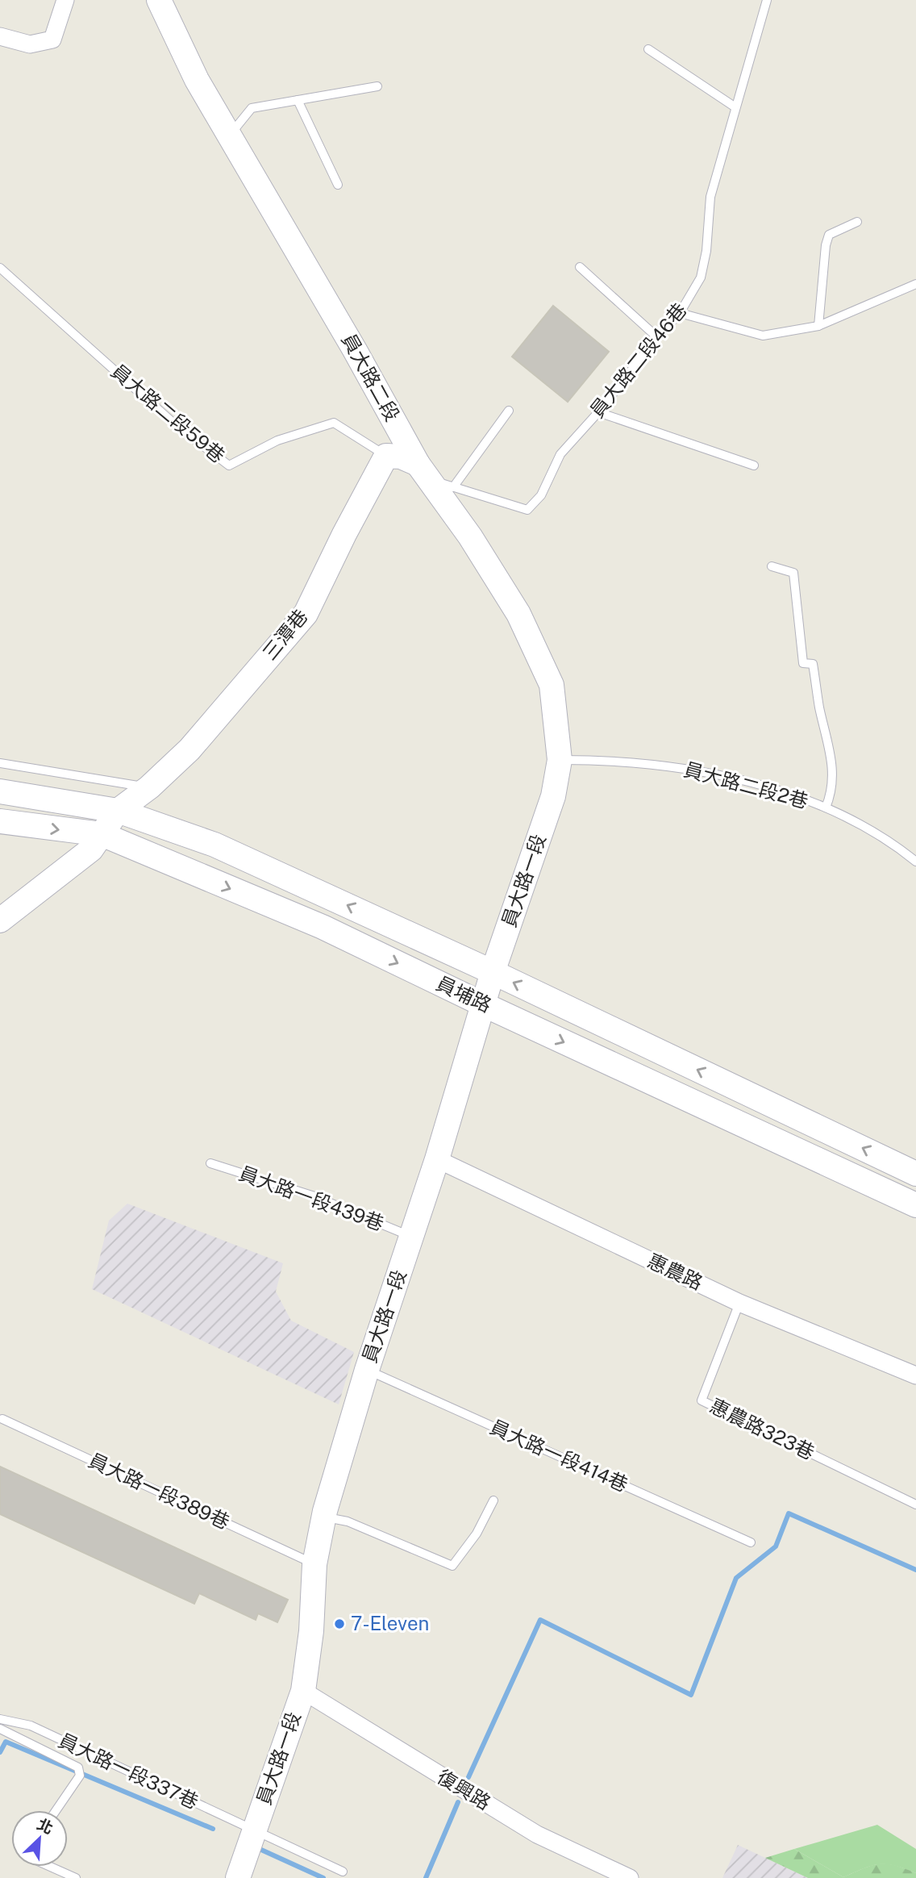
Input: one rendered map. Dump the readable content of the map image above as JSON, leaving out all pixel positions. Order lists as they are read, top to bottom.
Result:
{
  "streets": {
    "street": [
      "員大路二段",
      "三潭巷",
      "員大路一段",
      "員埔路",
      "惠農路",
      "復興路"
    ],
    "lane": [
      "員大路二段46巷",
      "員大路二段59巷",
      "員大路二段2巷",
      "員大路一段439巷",
      "惠農路323巷",
      "員大路一段414巷",
      "員大路一段389巷",
      "員大路一段337巷"
    ]
  },
  "crossings": [
    ["員大路二段46巷", "員大路二段"],
    ["員大路二段", "員大路二段2巷"],
    ["員大路二段", "員大路一段"],
    ["員大路二段59巷", "三潭巷"],
    ["三潭巷", "員埔路"],
    ["員大路二段2巷", "員大路一段"],
    ["員大路一段", "員埔路"],
    ["員大路一段", "員大路一段439巷"],
    ["員大路一段", "惠農路"],
    ["員大路一段", "員大路一段414巷"],
    ["員大路一段", "員大路一段389巷"],
    ["員大路一段", "員大路一段337巷"],
    ["員大路一段", "復興路"],
    ["惠農路", "惠農路323巷"]
  ],
  "places": ["7-Eleven"],
  "north": "top right"
}
